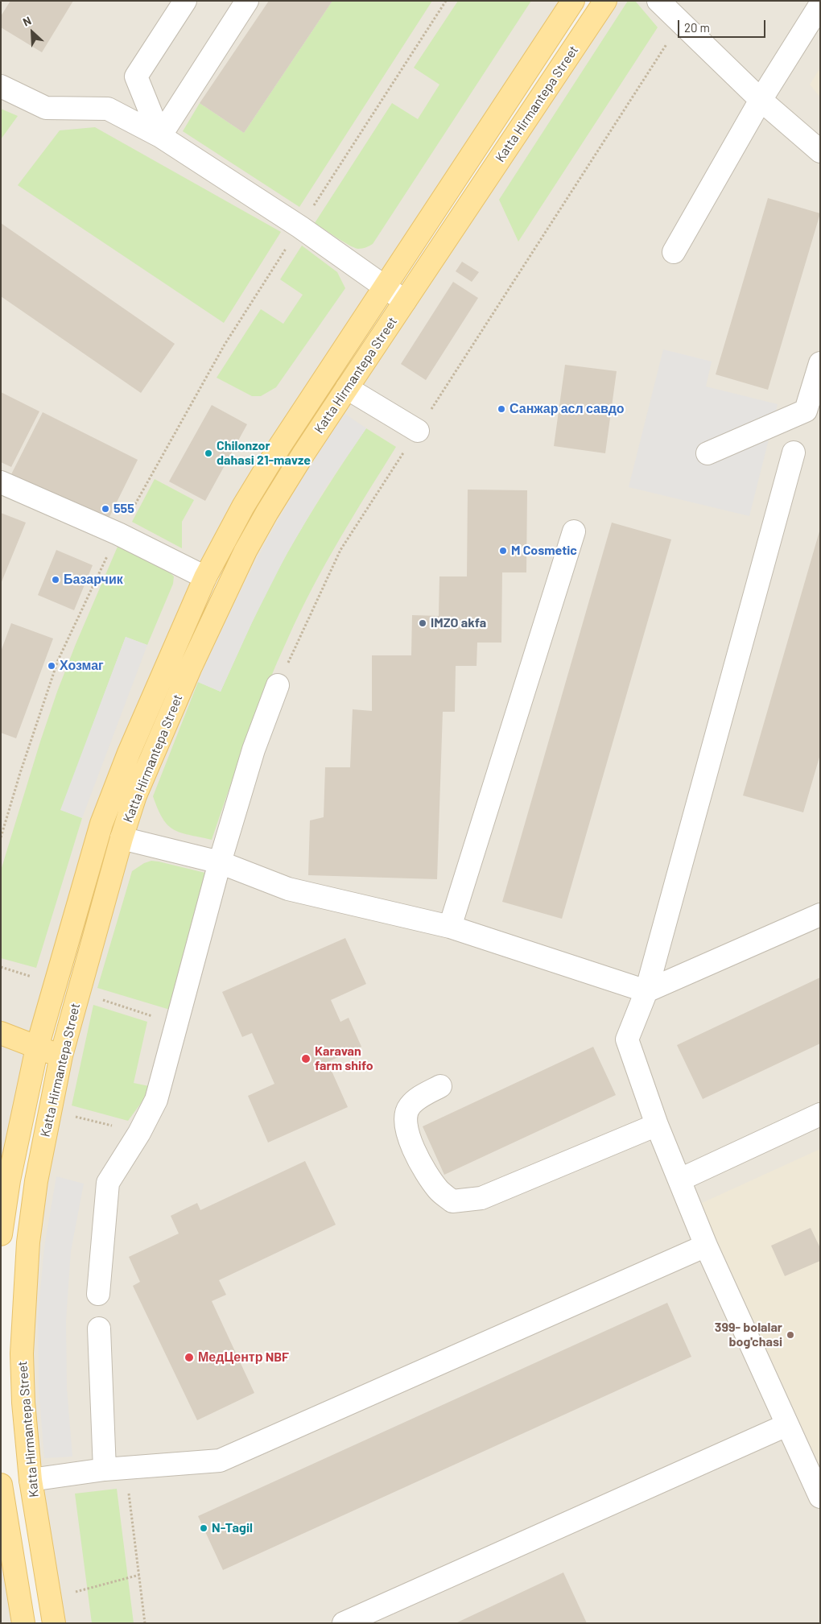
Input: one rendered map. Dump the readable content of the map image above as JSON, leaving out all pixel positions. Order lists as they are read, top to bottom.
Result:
{
  "streets": {
    "main road": ["Katta Hirmаntepa Street"]
  },
  "places": [
    "Санжар асл савдо",
    "Chilonzor dahasi 21-mavze",
    "555",
    "M Cosmetic",
    "Базарчик",
    "IMZO akfa",
    "Хозмаг",
    "Karavan farm shifo",
    "399- bolalar bog'chasi",
    "МедЦентр NBF",
    "N-Tagil"
  ],
  "scale_bar": "20 m",
  "north": "top left"
}
